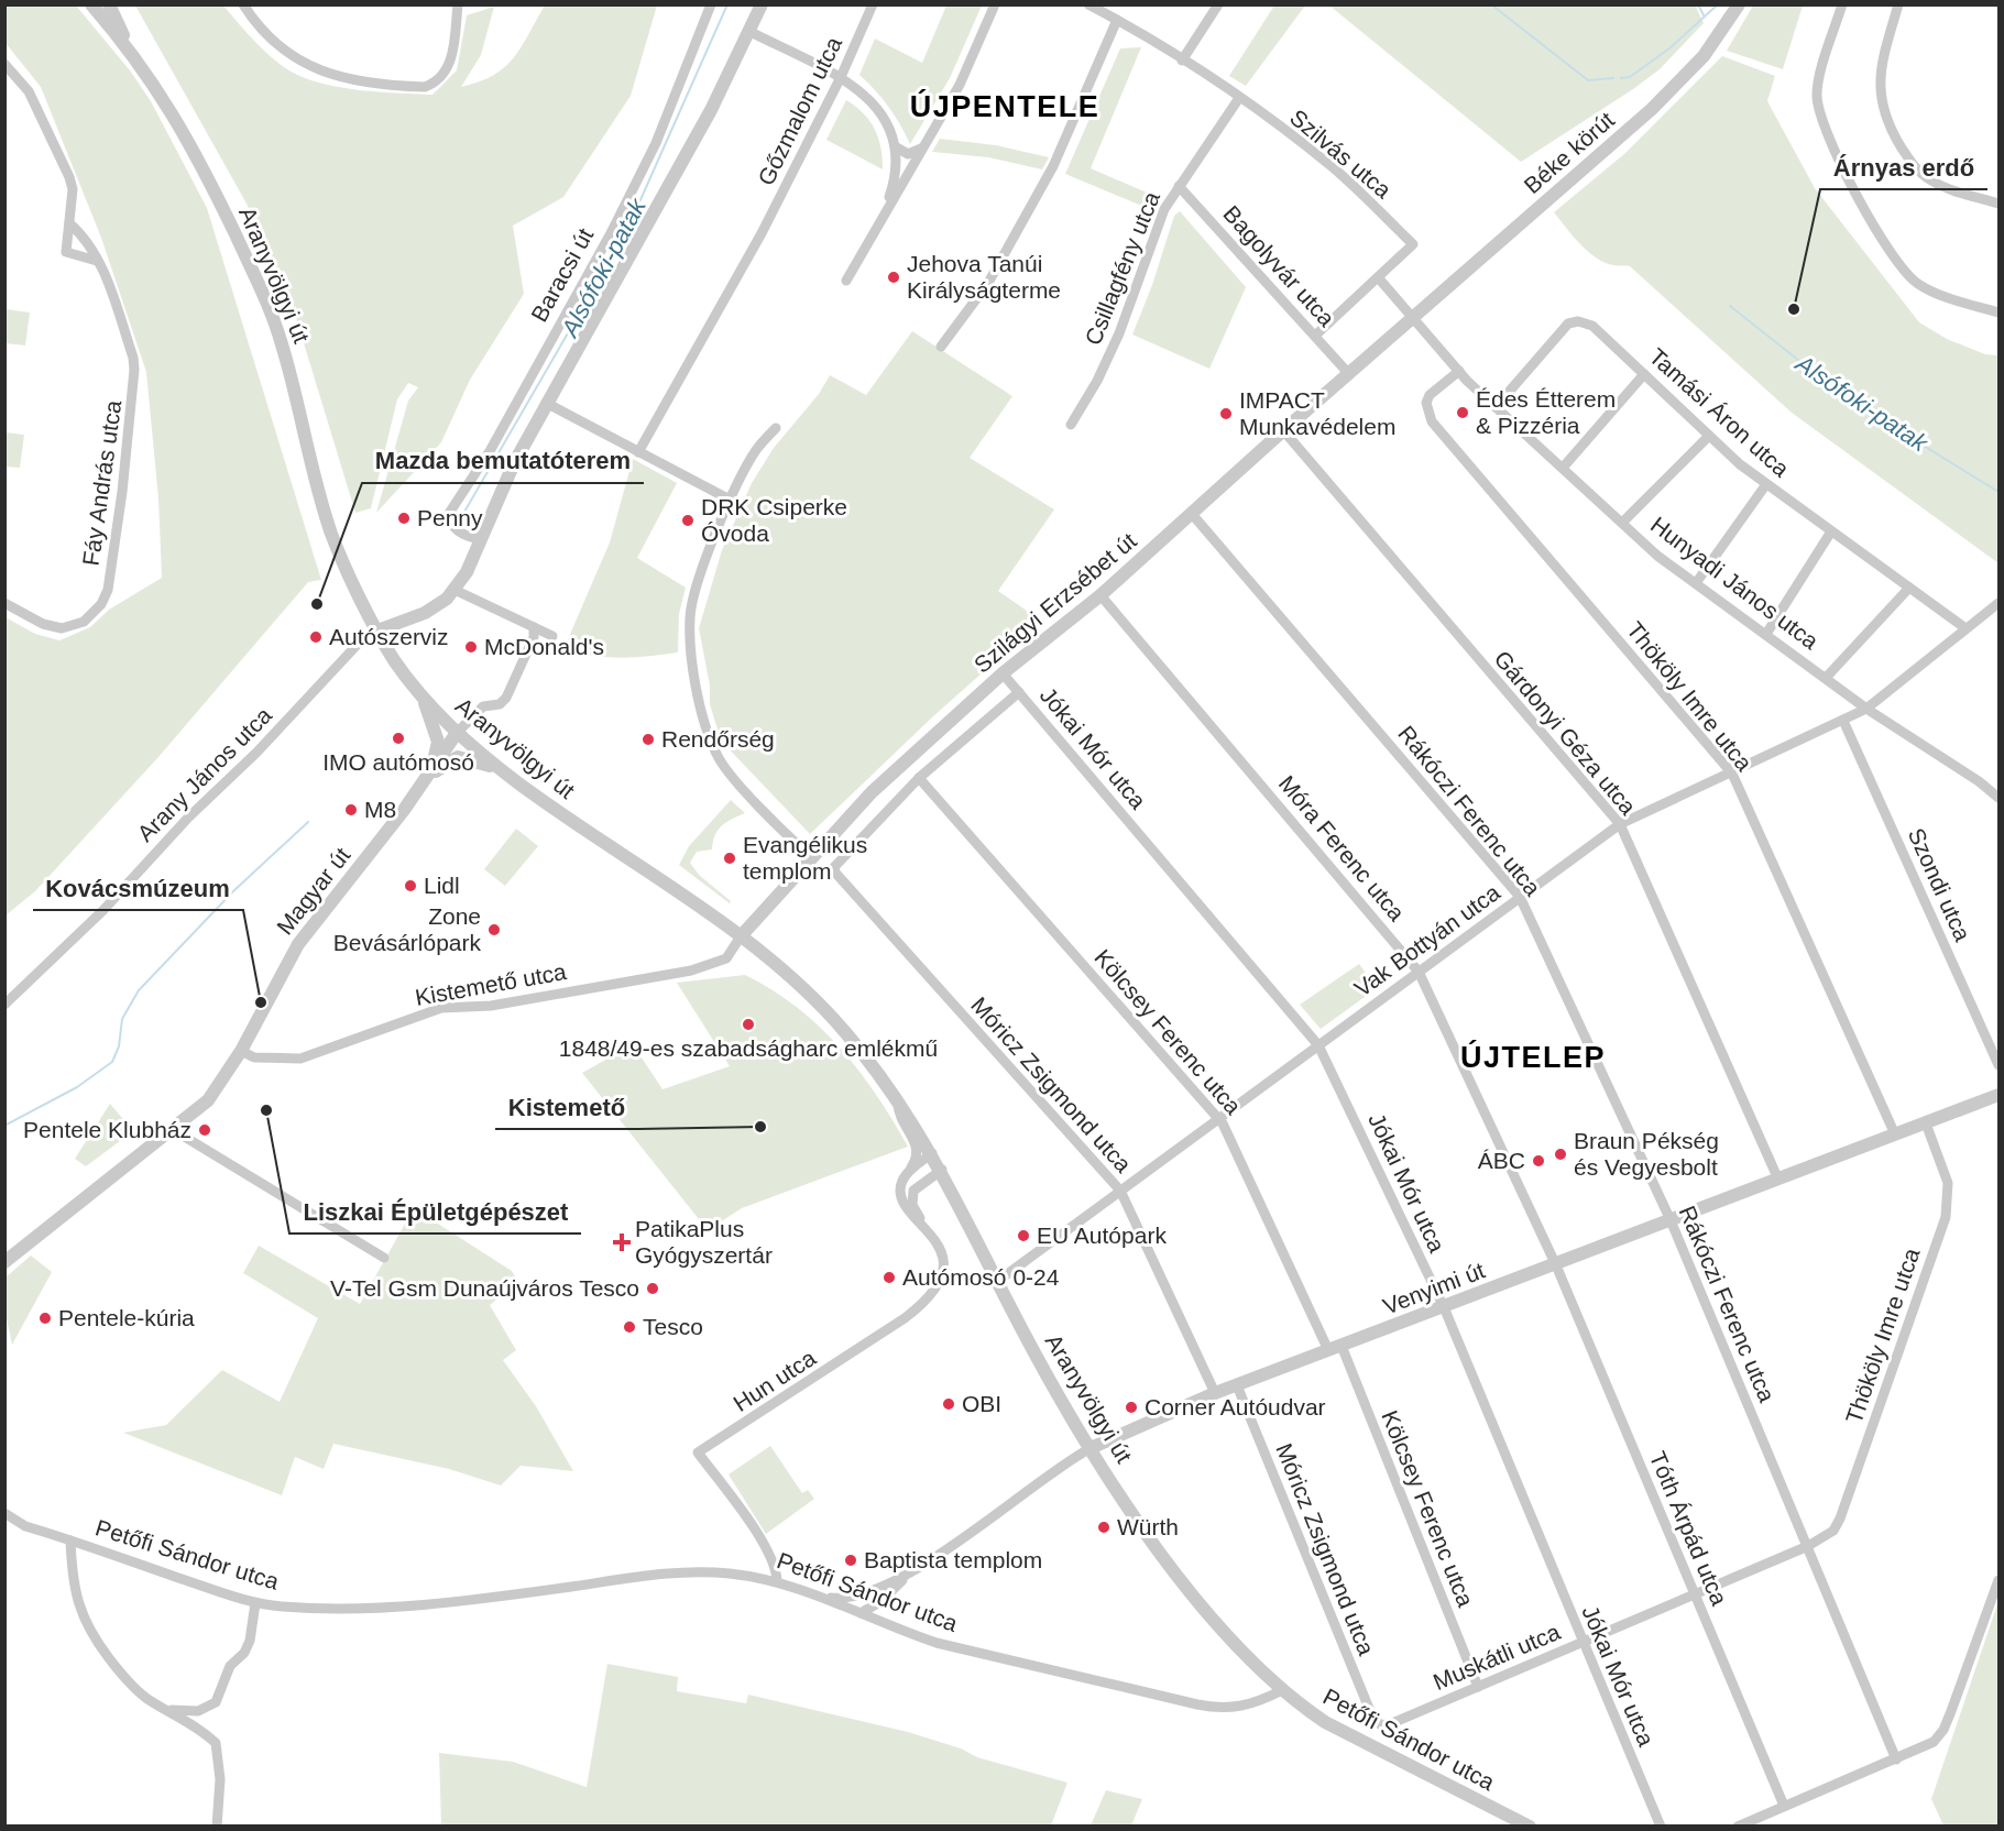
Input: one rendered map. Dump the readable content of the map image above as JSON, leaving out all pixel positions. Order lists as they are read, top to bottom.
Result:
{
  "streets": {
    "street": [
      "Gőzmalom utca",
      "Béke körút",
      "Szilvás utca",
      "Bagolyvár utca",
      "Csillagfény utca",
      "Aranyvölgyi út",
      "Baracsi út",
      "Tamási Áron utca",
      "Fáy András utca",
      "Hunyadi János utca",
      "Szilágyi Erzsébet út",
      "Thököly Imre utca",
      "Gárdonyi Géza utca",
      "Jókai Mór utca",
      "Arany János utca",
      "Rákóczi Ferenc utca",
      "Móra Ferenc utca",
      "Szondi utca",
      "Magyar út",
      "Vak Bottyán utca",
      "Kistemető utca",
      "Kölcsey Ferenc utca",
      "Móricz Zsigmond utca",
      "Venyimi út",
      "Hun utca",
      "Tóth Árpád utca",
      "Petőfi Sándor utca",
      "Muskátli utca"
    ]
  },
  "crossings": [
    ["Béke körút", "Hunyadi János utca"],
    ["Béke körút", "Szilágyi Erzsébet út"],
    ["Szilvás utca", "Csillagfény utca"],
    ["Szilvás utca", "Hunyadi János utca"],
    ["Bagolyvár utca", "Csillagfény utca"],
    ["Bagolyvár utca", "Szilágyi Erzsébet út"],
    ["Aranyvölgyi út", "Baracsi út"],
    ["Aranyvölgyi út", "Szilágyi Erzsébet út"],
    ["Aranyvölgyi út", "Arany János utca"],
    ["Aranyvölgyi út", "Magyar út"],
    ["Aranyvölgyi út", "Vak Bottyán utca"],
    ["Aranyvölgyi út", "Kistemető utca"],
    ["Aranyvölgyi út", "Venyimi út"],
    ["Aranyvölgyi út", "Hun utca"],
    ["Aranyvölgyi út", "Petőfi Sándor utca"],
    ["Baracsi út", "Arany János utca"],
    ["Tamási Áron utca", "Hunyadi János utca"],
    ["Tamási Áron utca", "Vak Bottyán utca"],
    ["Hunyadi János utca", "Szilágyi Erzsébet út"],
    ["Hunyadi János utca", "Thököly Imre utca"],
    ["Hunyadi János utca", "Vak Bottyán utca"],
    ["Szilágyi Erzsébet út", "Gárdonyi Géza utca"],
    ["Szilágyi Erzsébet út", "Jókai Mór utca"],
    ["Szilágyi Erzsébet út", "Rákóczi Ferenc utca"],
    ["Szilágyi Erzsébet út", "Móra Ferenc utca"],
    ["Szilágyi Erzsébet út", "Kistemető utca"],
    ["Szilágyi Erzsébet út", "Kölcsey Ferenc utca"],
    ["Szilágyi Erzsébet út", "Móricz Zsigmond utca"],
    ["Thököly Imre utca", "Rákóczi Ferenc utca"],
    ["Thököly Imre utca", "Vak Bottyán utca"],
    ["Thököly Imre utca", "Venyimi út"],
    ["Thököly Imre utca", "Muskátli utca"],
    ["Gárdonyi Géza utca", "Vak Bottyán utca"],
    ["Gárdonyi Géza utca", "Venyimi út"],
    ["Jókai Mór utca", "Vak Bottyán utca"],
    ["Jókai Mór utca", "Venyimi út"],
    ["Jókai Mór utca", "Muskátli utca"],
    ["Rákóczi Ferenc utca", "Vak Bottyán utca"],
    ["Rákóczi Ferenc utca", "Venyimi út"],
    ["Rákóczi Ferenc utca", "Muskátli utca"],
    ["Móra Ferenc utca", "Vak Bottyán utca"],
    ["Móra Ferenc utca", "Venyimi út"],
    ["Móra Ferenc utca", "Tóth Árpád utca"],
    ["Szondi utca", "Vak Bottyán utca"],
    ["Magyar út", "Kistemető utca"],
    ["Vak Bottyán utca", "Kölcsey Ferenc utca"],
    ["Vak Bottyán utca", "Móricz Zsigmond utca"],
    ["Kölcsey Ferenc utca", "Venyimi út"],
    ["Kölcsey Ferenc utca", "Muskátli utca"],
    ["Móricz Zsigmond utca", "Venyimi út"],
    ["Móricz Zsigmond utca", "Muskátli utca"],
    ["Venyimi út", "Tóth Árpád utca"],
    ["Venyimi út", "Petőfi Sándor utca"],
    ["Hun utca", "Petőfi Sándor utca"],
    ["Tóth Árpád utca", "Muskátli utca"]
  ],
  "districts": ["ÚJPENTELE", "ÚJTELEP"],
  "water": ["Alsófoki-patak"],
  "places": {
    "other": [
      "Jehova Tanúi Királyságterme",
      "Árnyas erdő",
      "Édes Étterem & Pizzéria",
      "IMPACT Munkavédelem",
      "Penny",
      "DRK Csiperke Óvoda",
      "Mazda bemutatóterem",
      "Autószerviz",
      "McDonald's",
      "IMO autómosó",
      "Rendőrség",
      "M8",
      "Evangélikus templom",
      "Lidl",
      "Zone Bevásárlópark",
      "Kovácsmúzeum",
      "1848/49-es szabadságharc emlékmű",
      "Liszkai Épületgépészet",
      "Kistemető",
      "Pentele Klubház",
      "Braun Pékség és Vegyesbolt",
      "ÁBC",
      "EU Autópark",
      "Autómosó 0-24",
      "V-Tel Gsm Dunaújváros Tesco",
      "Pentele-kúria",
      "Tesco",
      "OBI",
      "Corner Autóudvar",
      "Würth",
      "Baptista templom"
    ],
    "health": ["PatikaPlus Gyógyszertár"]
  }
}
